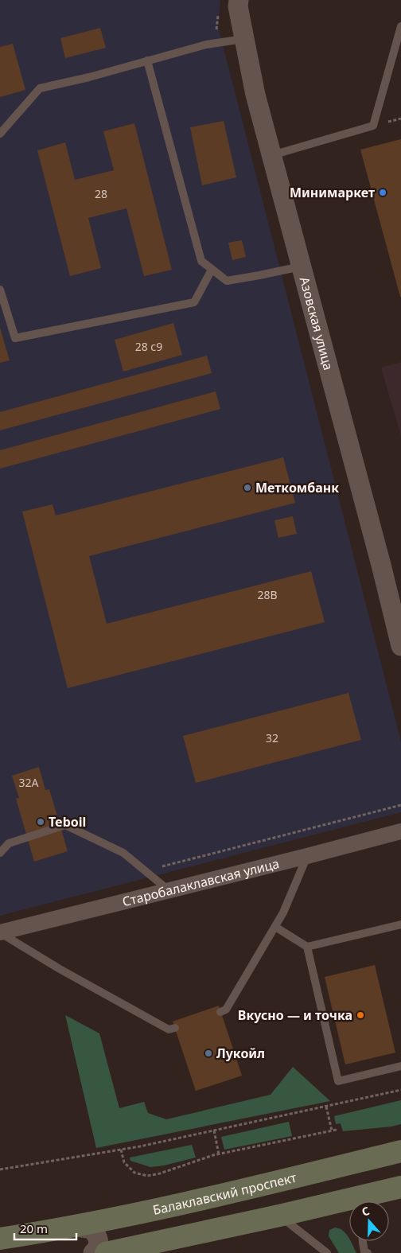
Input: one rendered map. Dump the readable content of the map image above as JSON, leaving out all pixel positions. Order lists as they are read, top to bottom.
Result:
{
  "streets": {
    "main road": ["Балаклавский проспект"],
    "street": ["Азовская улица", "Старобалаклавская улица"]
  },
  "places": [
    "Минимаркет",
    "Меткомбанк",
    "Teboil",
    "Вкусно — и точка",
    "Лукойл"
  ],
  "house_numbers": [
    "28",
    "28 с9",
    "28В",
    "32",
    "32А"
  ],
  "scale_bar": "20 m",
  "north": "top"
}
